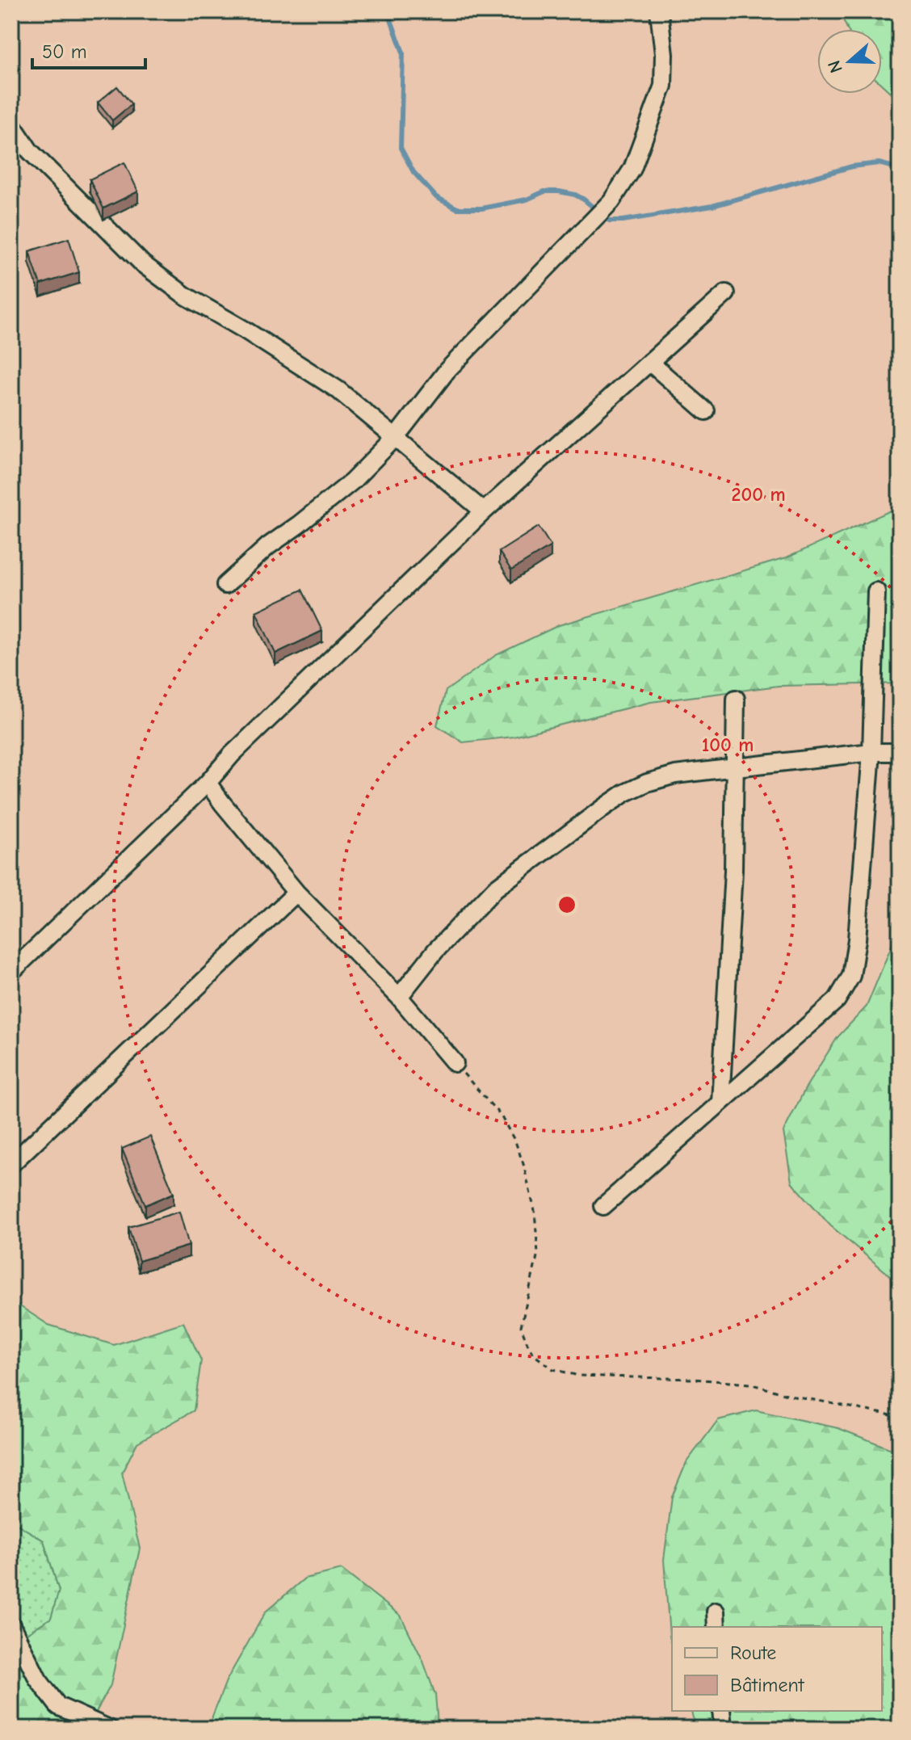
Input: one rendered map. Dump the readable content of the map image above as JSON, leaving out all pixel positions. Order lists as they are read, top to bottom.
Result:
{
  "legend": ["Route", "Bâtiment"],
  "scale_bar": "50 m",
  "north": "left",
  "rings": ["200 m", "100 m"]
}
